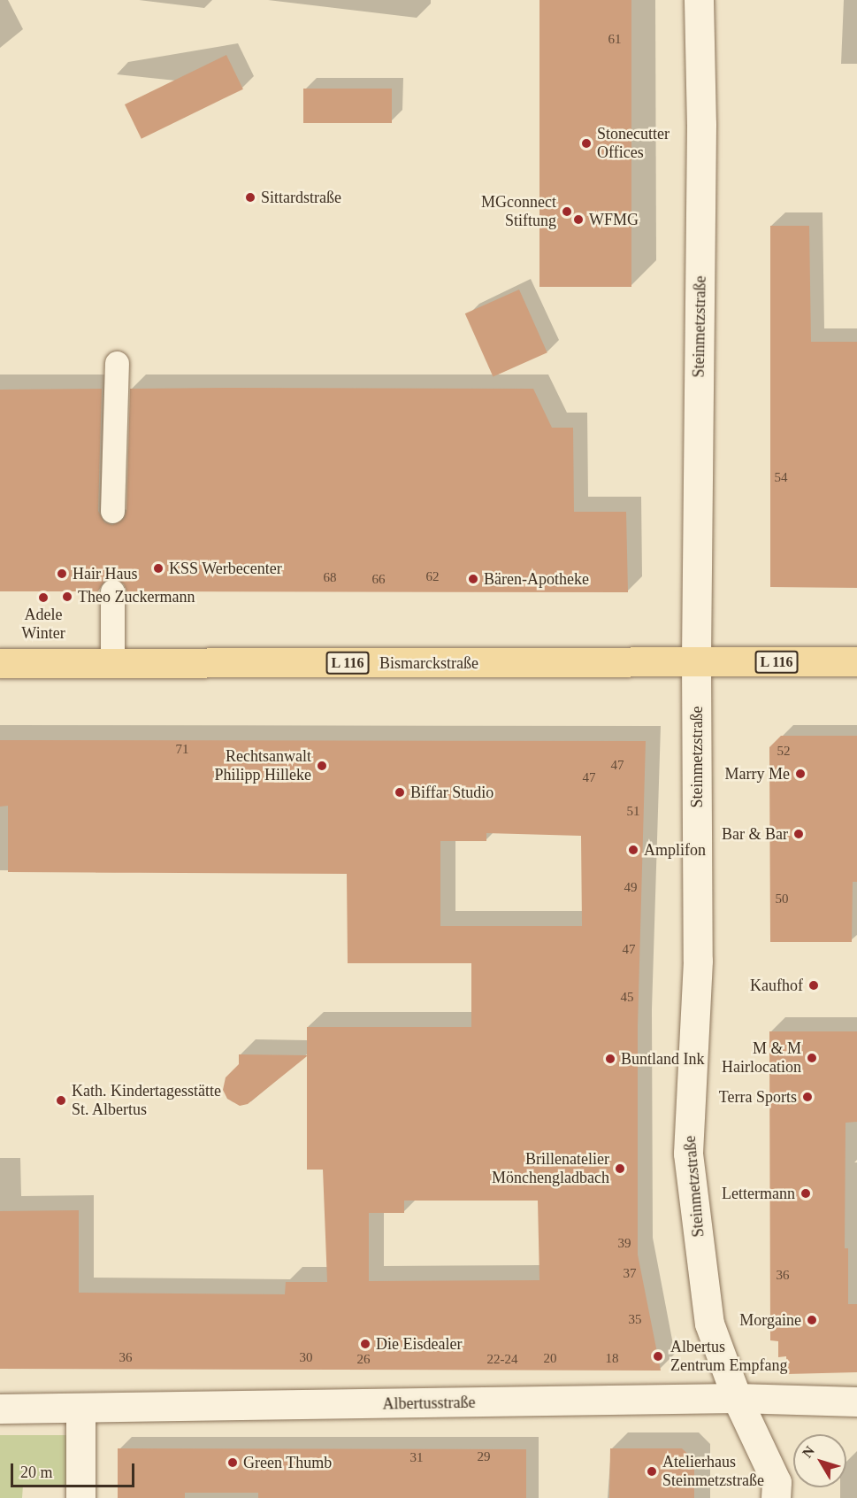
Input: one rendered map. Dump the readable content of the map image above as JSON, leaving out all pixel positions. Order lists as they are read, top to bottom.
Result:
{
  "streets": {
    "main road": [
      "Steinmetzstraße",
      "L 116",
      "Bismarckstraße",
      "Albertusstraße"
    ]
  },
  "crossings": [
    ["Steinmetzstraße", "Bismarckstraße"],
    ["Steinmetzstraße", "Albertusstraße"]
  ],
  "places": [
    "Stonecutter Offices",
    "Sittardstraße",
    "MGconnect Stiftung",
    "WFMG",
    "KSS Werbecenter",
    "Hair Haus",
    "Bären-Apotheke",
    "Theo Zuckermann",
    "Adele Winter",
    "Rechtsanwalt Philipp Hilleke",
    "Marry Me",
    "Biffar Studio",
    "Bar & Bar",
    "Amplifon",
    "Kaufhof",
    "M & M Hairlocation",
    "Buntland Ink",
    "Terra Sports",
    "Kath. Kindertagesstätte St. Albertus",
    "Brillenatelier Mönchengladbach",
    "Lettermann",
    "Morgaine",
    "Die Eisdealer",
    "Albertus Zentrum Empfang",
    "Green Thumb",
    "Atelierhaus Steinmetzstraße"
  ],
  "house_numbers": [
    "61",
    "54",
    "62",
    "68",
    "66",
    "71",
    "52",
    "47",
    "47",
    "51",
    "49",
    "50",
    "47",
    "45",
    "39",
    "37",
    "36",
    "35",
    "36",
    "30",
    "20",
    "18",
    "26",
    "22-24",
    "29",
    "31"
  ],
  "scale_bar": "20 m",
  "north": "top left"
}
